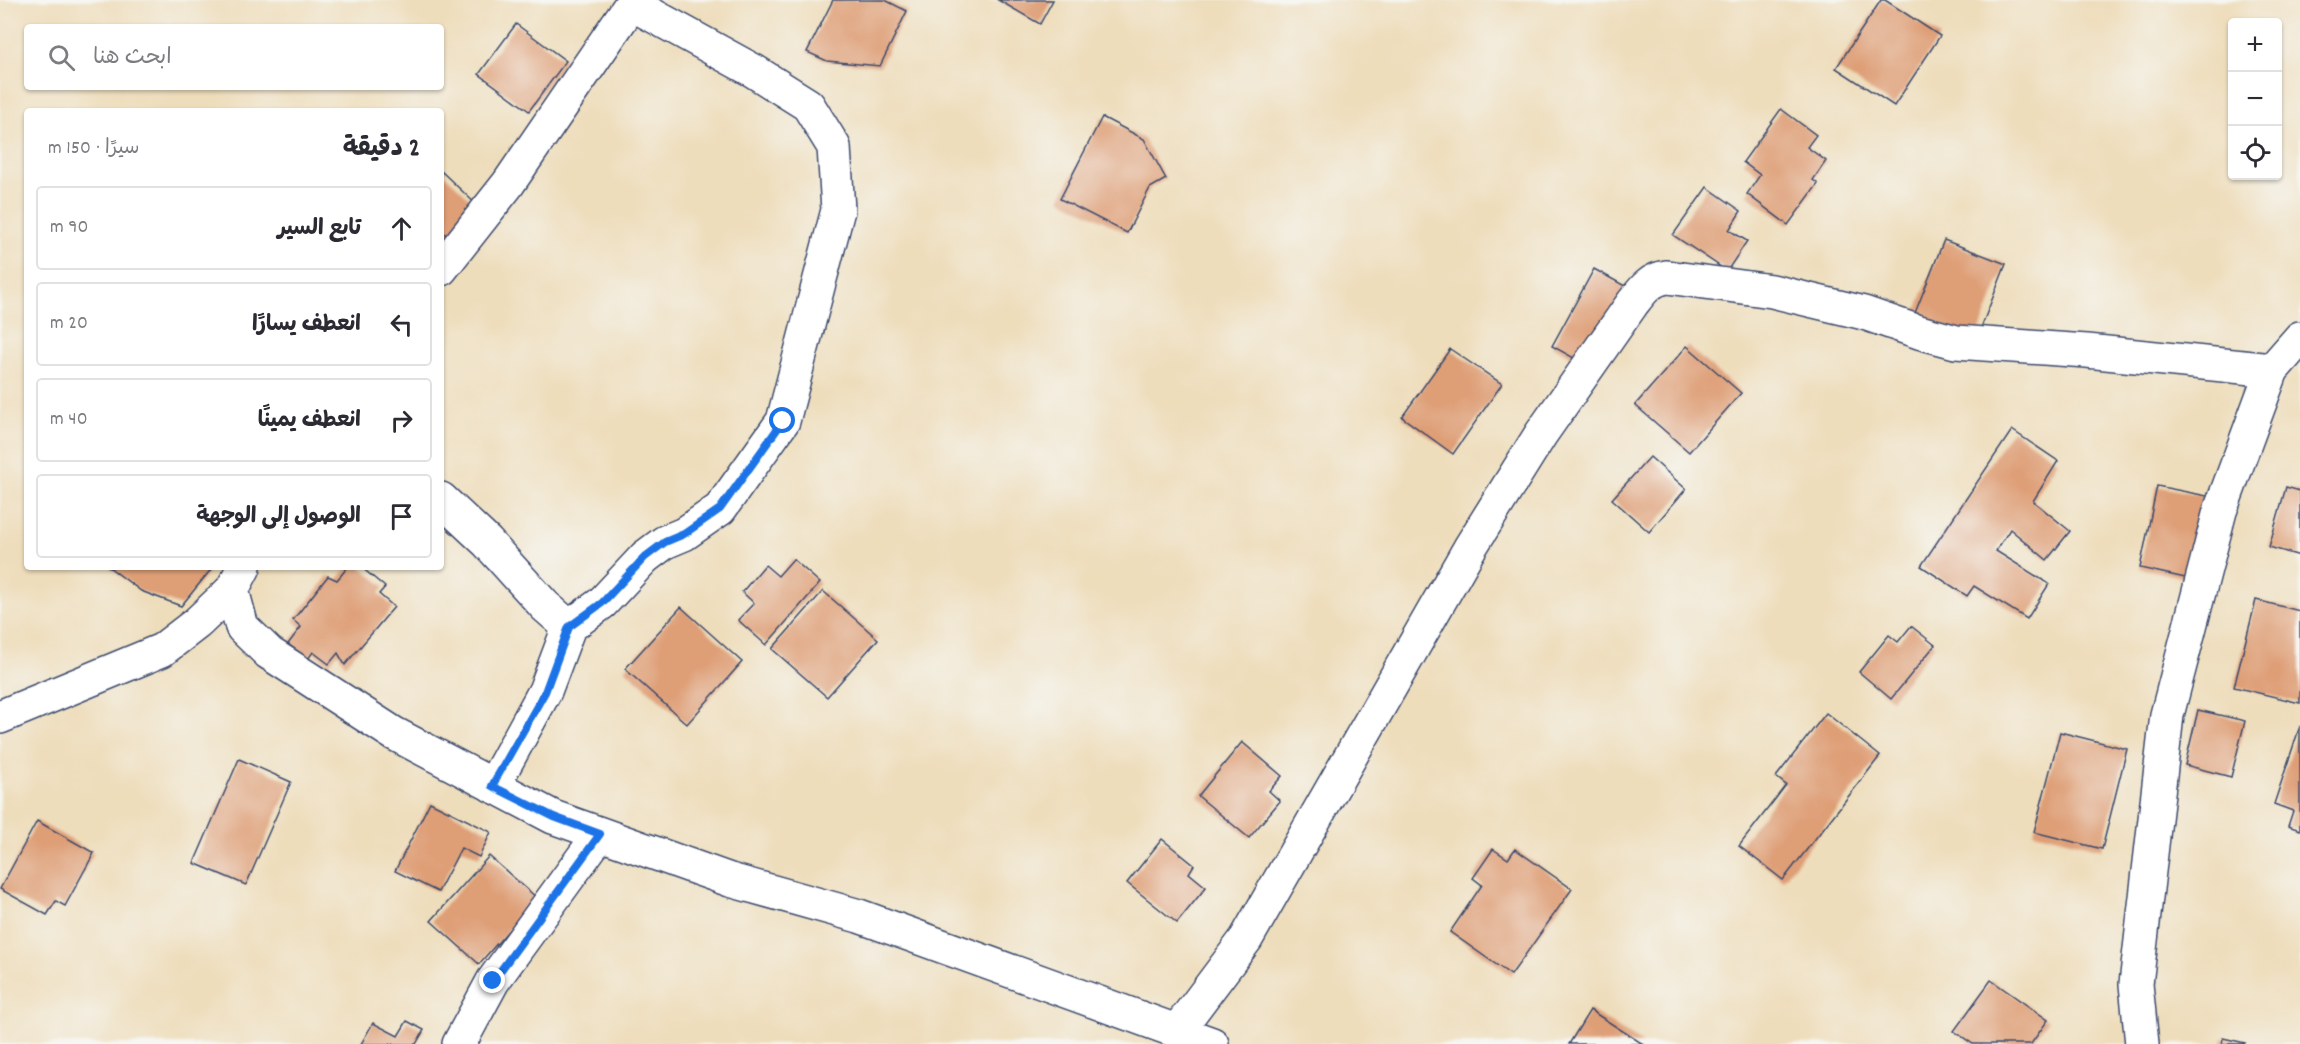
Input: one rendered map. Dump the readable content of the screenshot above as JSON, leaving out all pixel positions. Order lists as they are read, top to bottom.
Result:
{
  "page": {
    "map_buttons": ["+", "−"],
    "search": "ابحث هنا",
    "heading": ["2 دقيقة", "سيرًا · 150 m"],
    "list": [
      ["تابع السير", "90 m"],
      ["انعطف يسارًا", "20 m"],
      ["انعطف يمينًا", "40 m"],
      "الوصول إلى الوجهة"
    ]
  }
}
